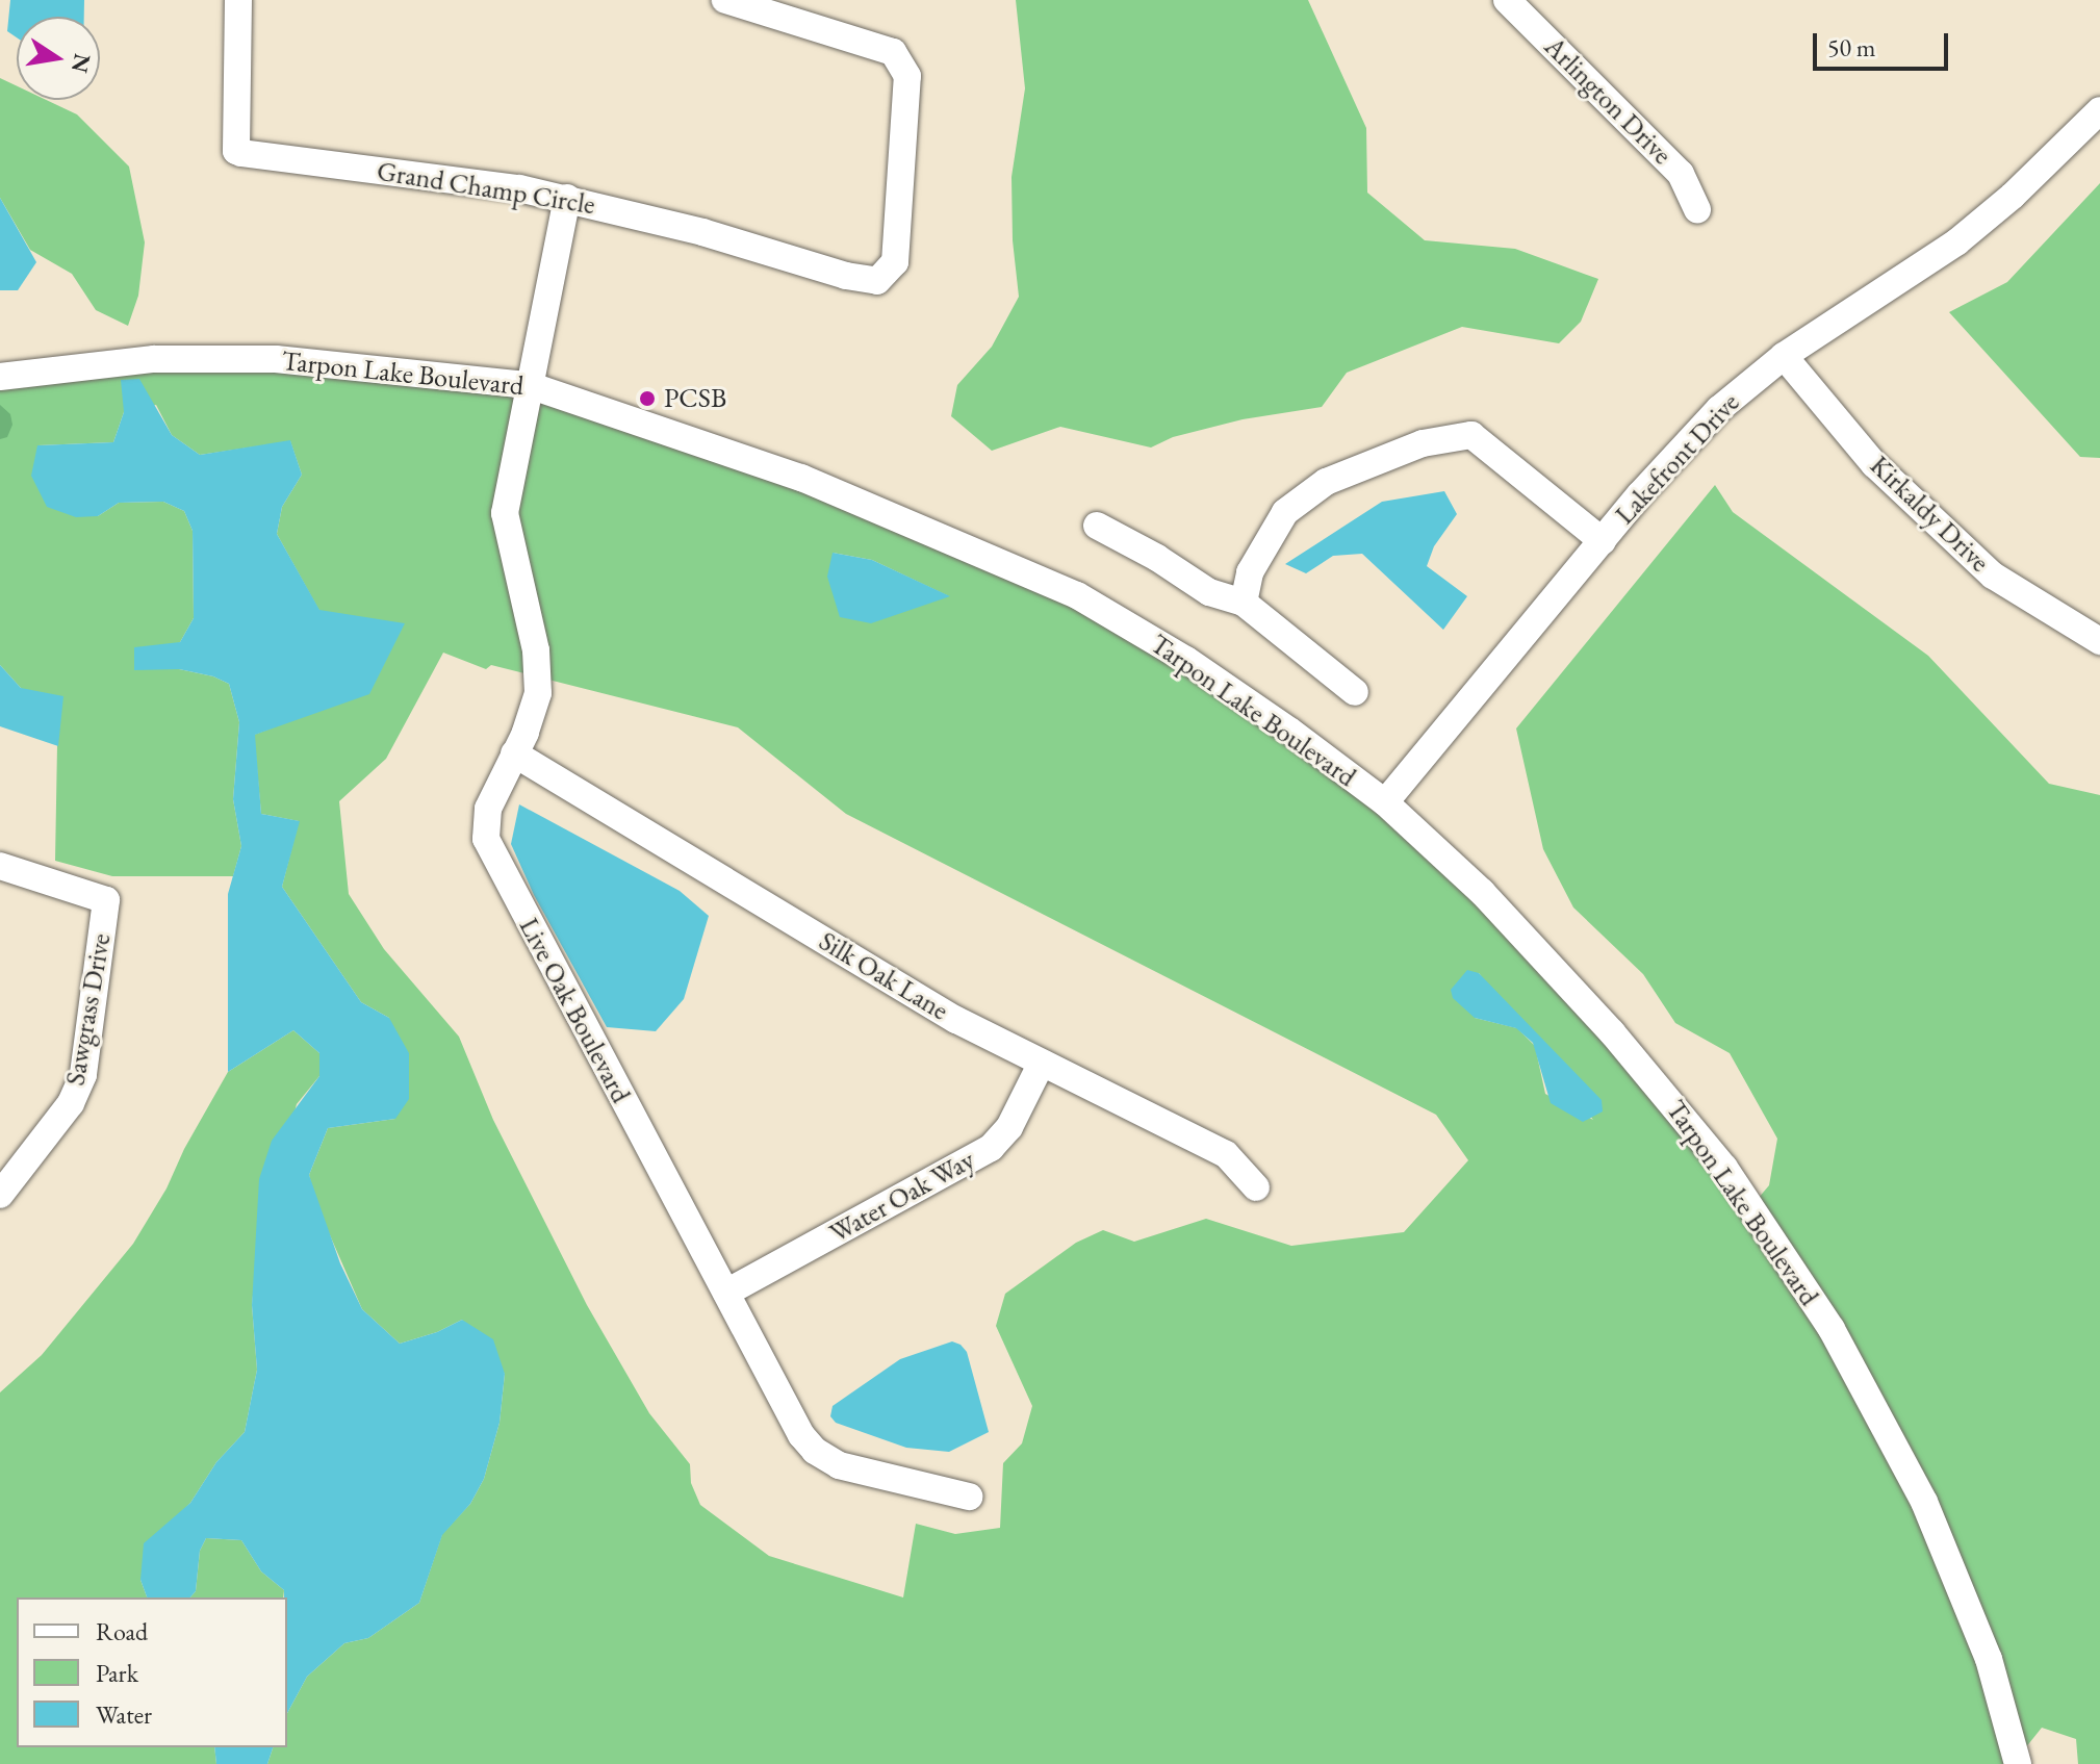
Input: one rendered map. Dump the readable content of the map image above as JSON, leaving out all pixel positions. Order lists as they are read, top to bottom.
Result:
{
  "streets": {
    "street": [
      "Arlington Drive",
      "Grand Champ Circle",
      "Tarpon Lake Boulevard",
      "Lakefront Drive",
      "Kirkaldy Drive",
      "Silk Oak Lane",
      "Sawgrass Drive",
      "Live Oak Boulevard",
      "Water Oak Way"
    ]
  },
  "crossings": [
    ["Grand Champ Circle", "Live Oak Boulevard"],
    ["Tarpon Lake Boulevard", "Lakefront Drive"],
    ["Tarpon Lake Boulevard", "Live Oak Boulevard"],
    ["Lakefront Drive", "Kirkaldy Drive"],
    ["Silk Oak Lane", "Live Oak Boulevard"],
    ["Silk Oak Lane", "Water Oak Way"],
    ["Live Oak Boulevard", "Water Oak Way"]
  ],
  "places": ["PCSB"],
  "legend": ["Road", "Park", "Water"],
  "scale_bar": "50 m",
  "north": "right"
}
